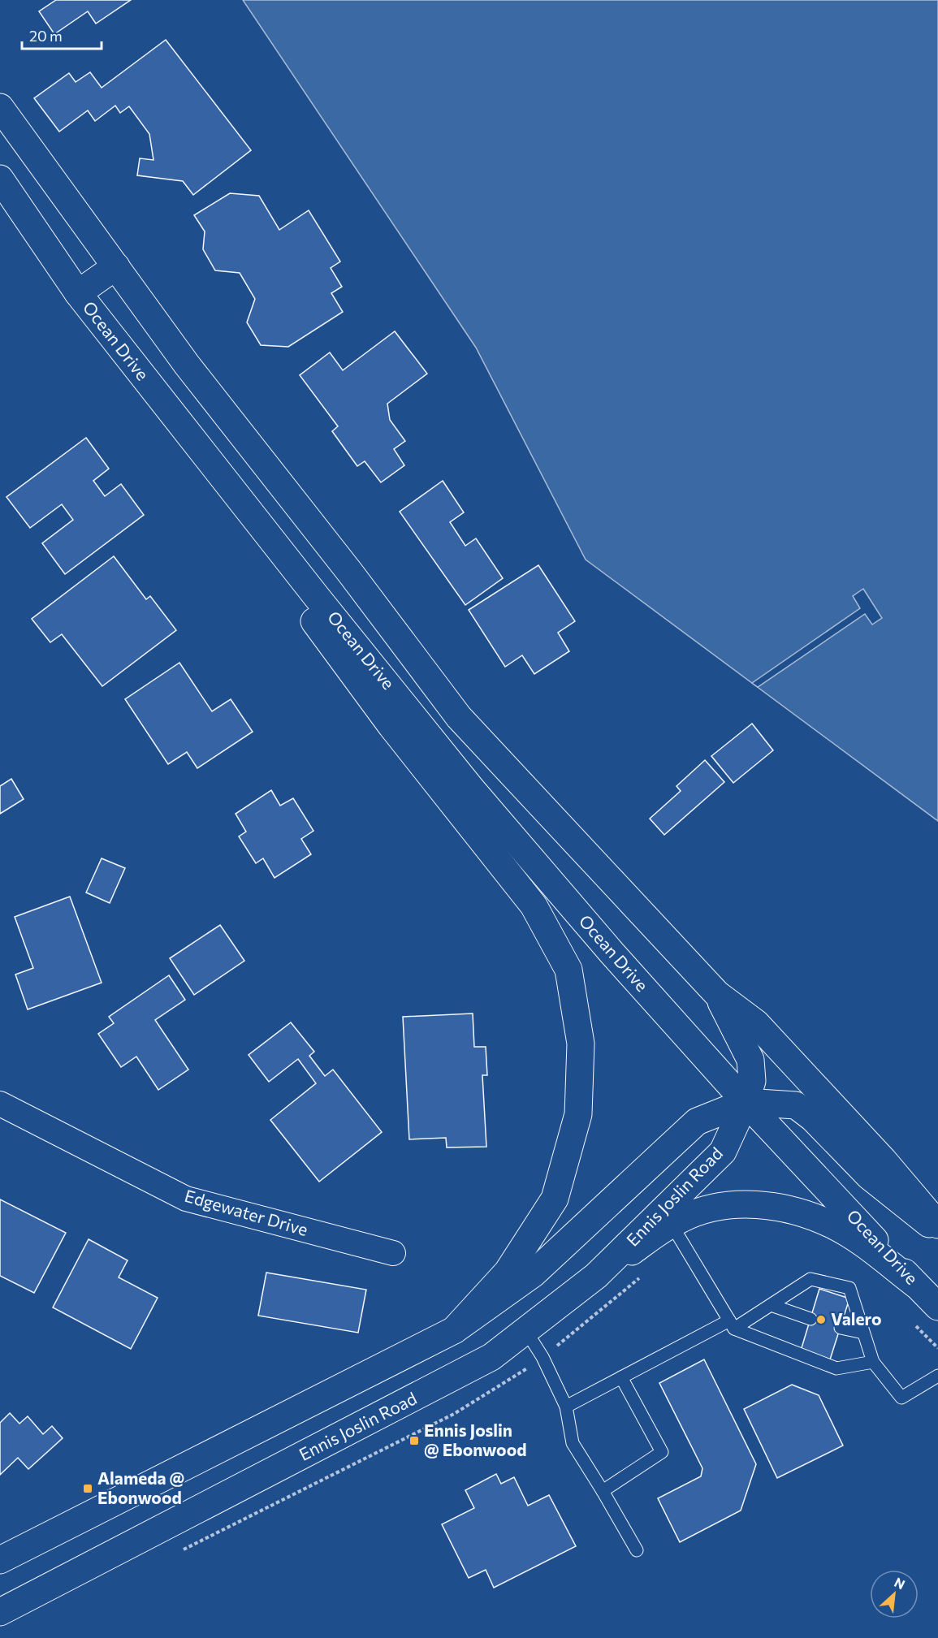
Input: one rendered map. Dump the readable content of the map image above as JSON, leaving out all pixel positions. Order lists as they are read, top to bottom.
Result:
{
  "streets": {
    "main road": ["Ocean Drive", "Ennis Joslin Road"],
    "street": ["Edgewater Drive"]
  },
  "crossings": [
    ["Ocean Drive", "Ennis Joslin Road"]
  ],
  "places": {
    "other": ["Valero"],
    "transit": ["Ennis Joslin @ Ebonwood", "Alameda @ Ebonwood"]
  },
  "scale_bar": "20 m",
  "north": "top right"
}
